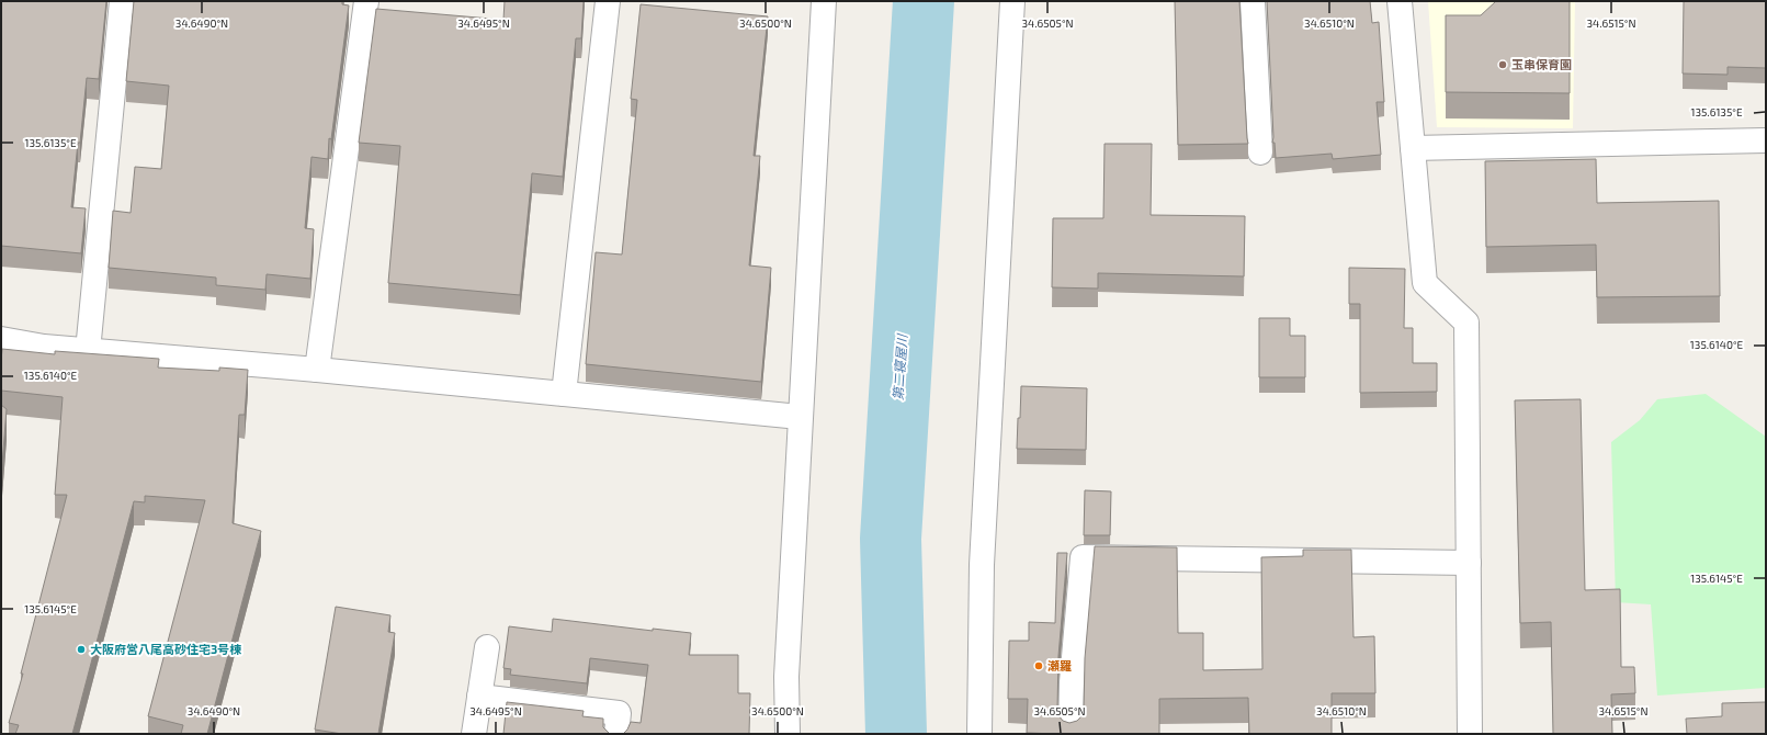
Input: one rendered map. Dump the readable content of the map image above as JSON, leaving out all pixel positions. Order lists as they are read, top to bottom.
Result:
{
  "water": ["第二寝屋川"],
  "places": ["玉串保育園", "大阪府営八尾高砂住宅3号棟", "瀬羅"],
  "coordinates": [
    "34.6490°N",
    "34.6495°N",
    "34.6500°N",
    "34.6505°N",
    "34.6510°N",
    "34.6515°N",
    "135.6135°E",
    "135.6140°E",
    "135.6145°E"
  ]
}
